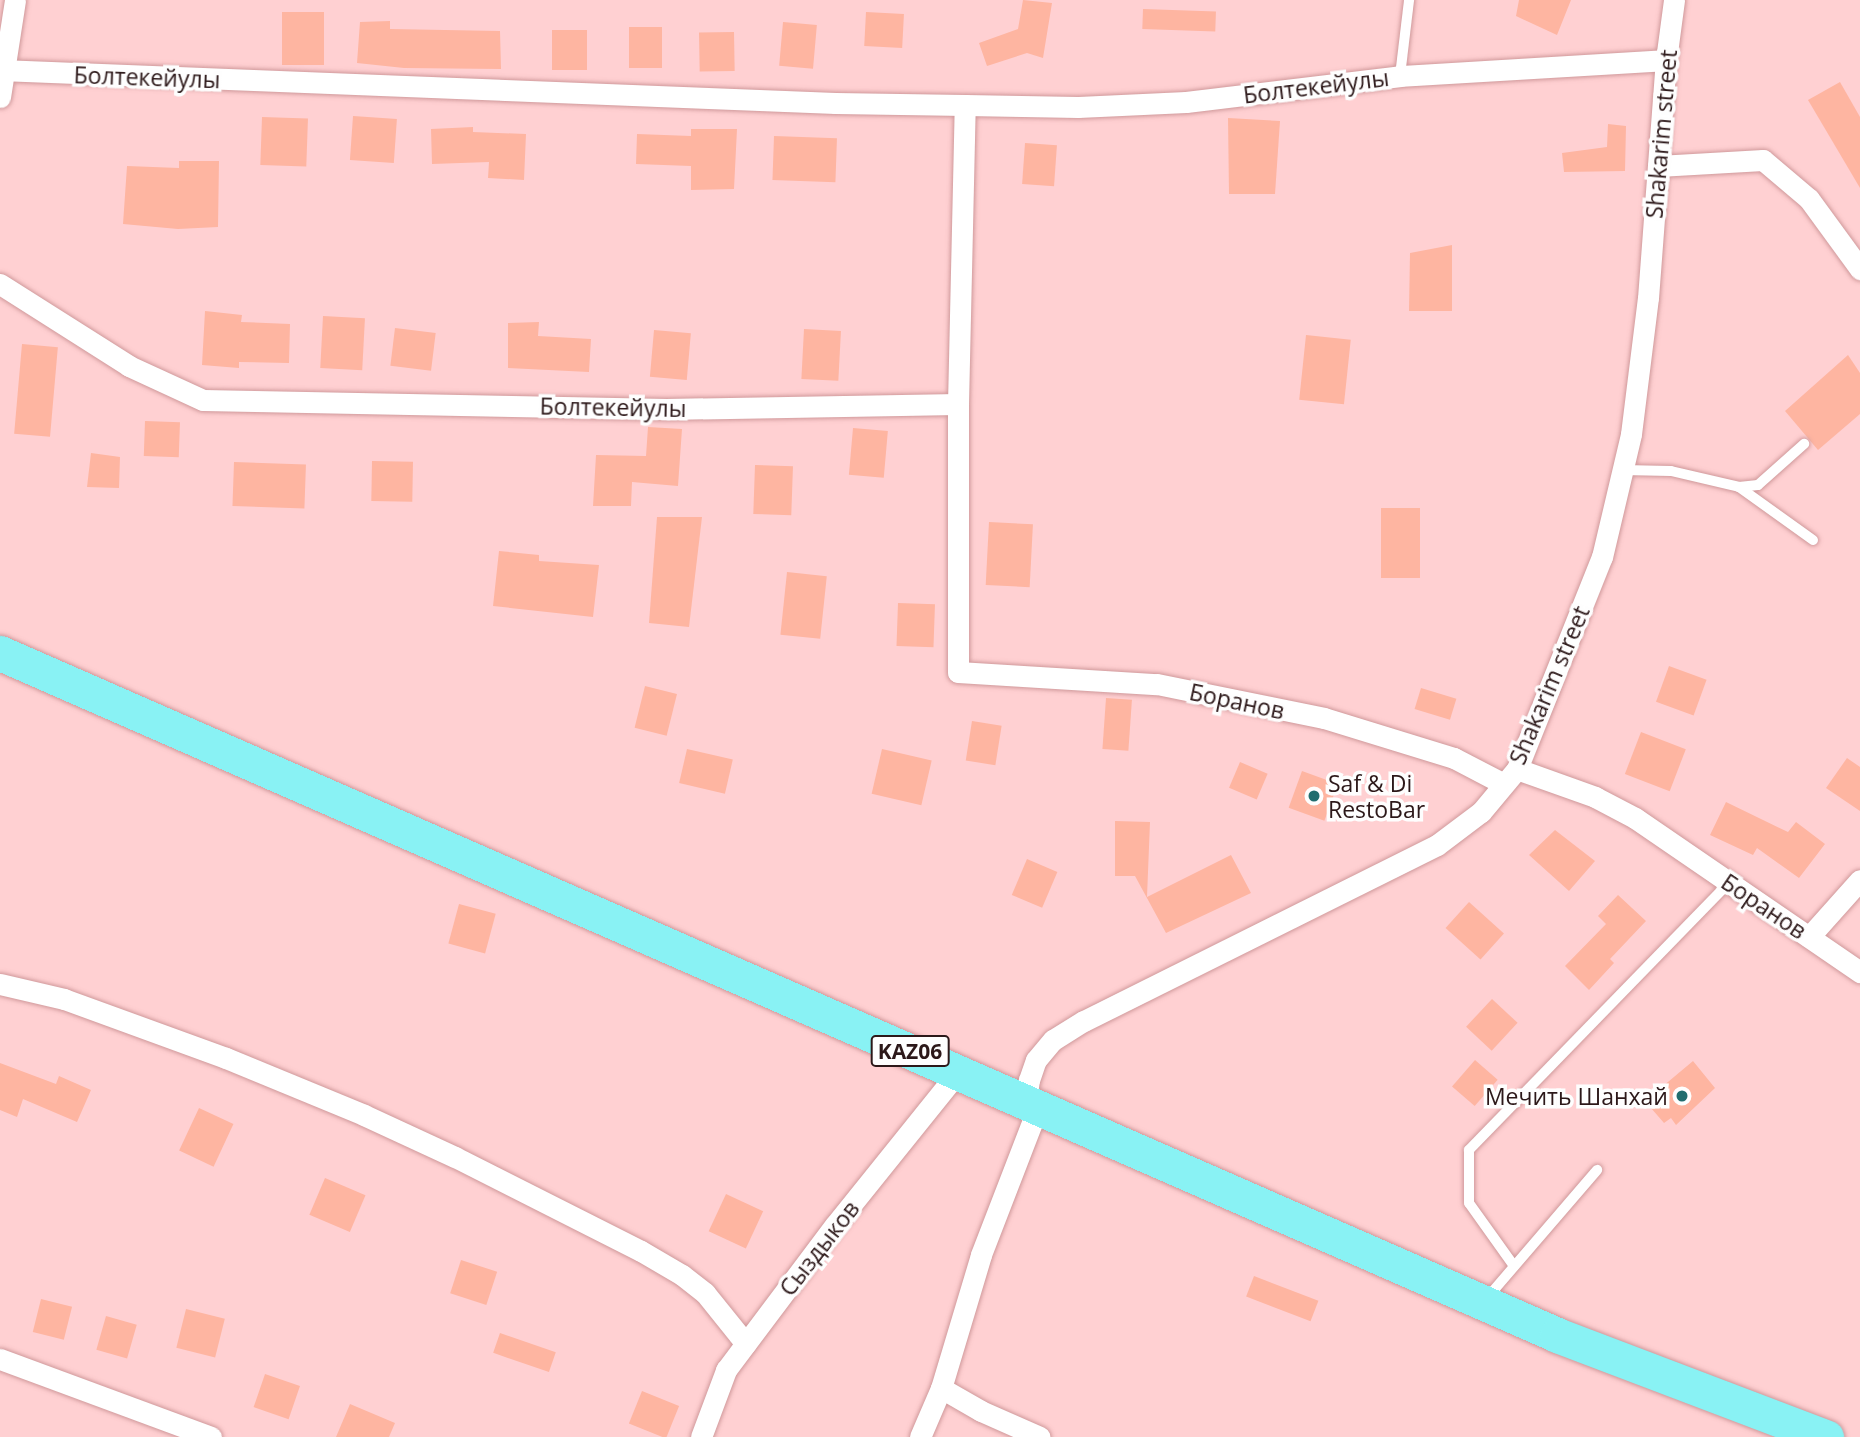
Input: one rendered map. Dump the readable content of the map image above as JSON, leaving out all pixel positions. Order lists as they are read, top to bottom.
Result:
{
  "streets": {
    "main road": ["KАZ06"],
    "street": [
      "Болтекейулы",
      "Shakarim street",
      "Боранов",
      "Сыздыков"
    ]
  },
  "crossings": [
    ["Болтекейулы", "Shakarim street"],
    ["Болтекейулы", "Боранов"],
    ["Shakarim street", "Боранов"],
    ["Shakarim street", "KАZ06"],
    ["KАZ06", "Сыздыков"]
  ],
  "places": ["Saf & Di RestoBar", "Мечить Шанхай"]
}
